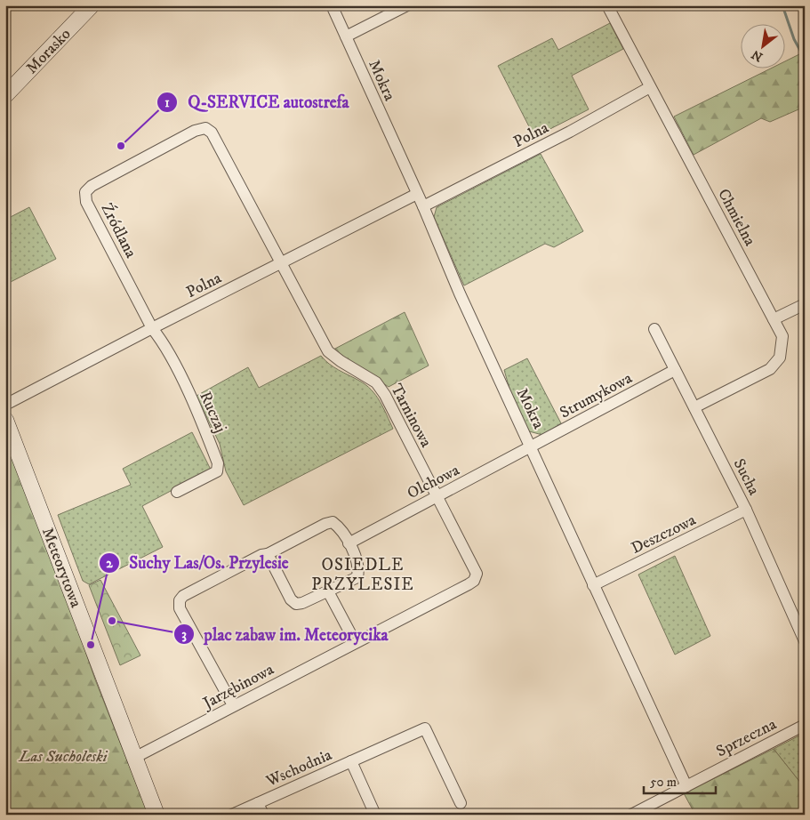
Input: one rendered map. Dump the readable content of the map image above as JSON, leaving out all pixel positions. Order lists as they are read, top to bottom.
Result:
{
  "streets": {
    "street": [
      "Morasko",
      "Mokra",
      "Polna",
      "Chmielna",
      "Źródlana",
      "Strumykowa",
      "Ruczaj",
      "Tarninowa",
      "Sucha",
      "Olchowa",
      "Deszczowa",
      "Meteorytowa",
      "Jarzębinowa",
      "Sprzeczna",
      "Wschodnia"
    ]
  },
  "crossings": [
    ["Mokra", "Polna"],
    ["Mokra", "Strumykowa"],
    ["Mokra", "Olchowa"],
    ["Mokra", "Deszczowa"],
    ["Mokra", "Sprzeczna"],
    ["Polna", "Chmielna"],
    ["Polna", "Źródlana"],
    ["Polna", "Ruczaj"],
    ["Polna", "Tarninowa"],
    ["Chmielna", "Sucha"],
    ["Źródlana", "Ruczaj"],
    ["Źródlana", "Tarninowa"],
    ["Strumykowa", "Sucha"],
    ["Strumykowa", "Olchowa"],
    ["Tarninowa", "Olchowa"],
    ["Tarninowa", "Jarzębinowa"],
    ["Sucha", "Deszczowa"],
    ["Meteorytowa", "Jarzębinowa"]
  ],
  "districts": ["OSIEDLE PRZYLESIE"],
  "parks": ["Las Sucholeski"],
  "places": ["Q-SERVICE autostrefa", "plac zabaw im. Meteorycika", "Suchy Las/Os. Przylesie"],
  "scale_bar": "50 m",
  "north": "bottom left"
}
